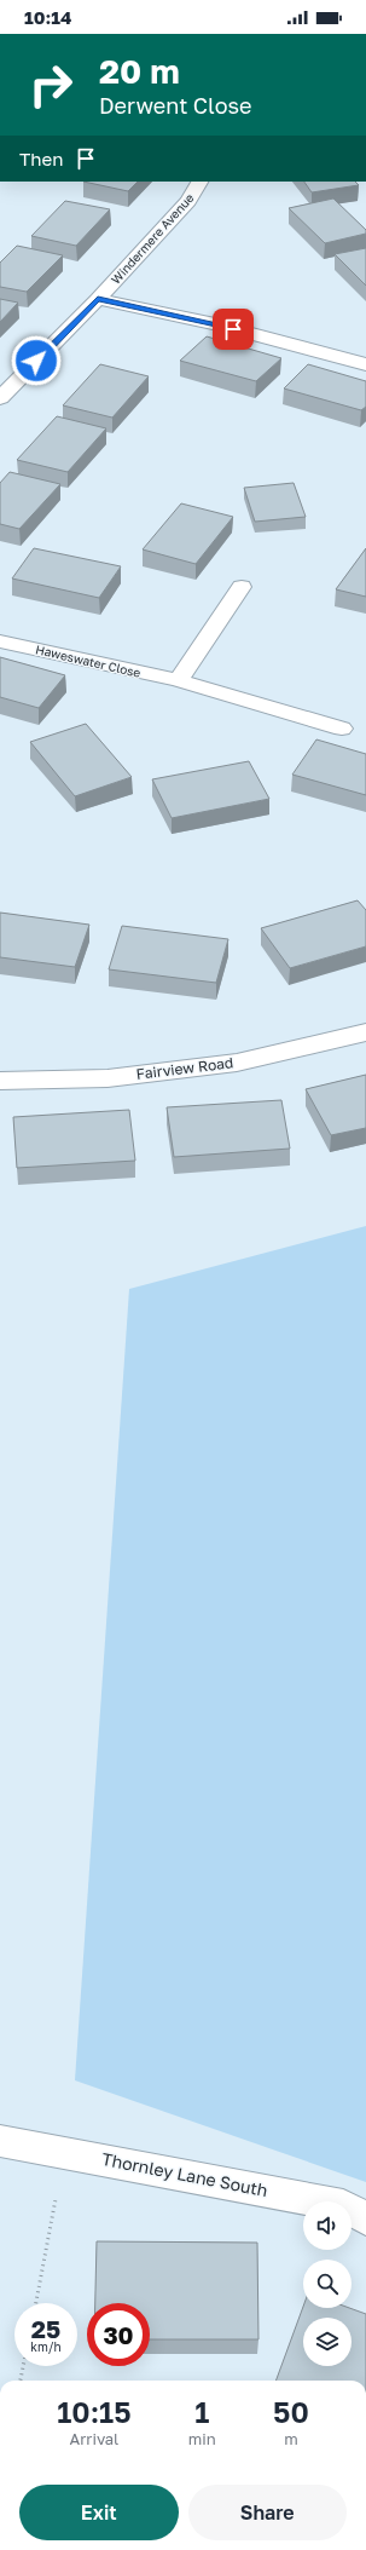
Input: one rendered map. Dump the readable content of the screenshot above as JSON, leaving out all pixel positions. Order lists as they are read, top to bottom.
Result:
{
  "streets": {
    "street": [
      "Windermere Avenue",
      "Haweswater Close",
      "Fairview Road",
      "Thornley Lane South"
    ]
  },
  "page": {
    "status": "10:14",
    "turn": ["20 m", "Derwent Close"],
    "then": "Then",
    "speed": "25 km/h",
    "limit": "30",
    "eta": [
      "10:15",
      "Arrival",
      "1",
      "min",
      "50",
      "m"
    ],
    "buttons": ["Exit", "Share"]
  }
}
